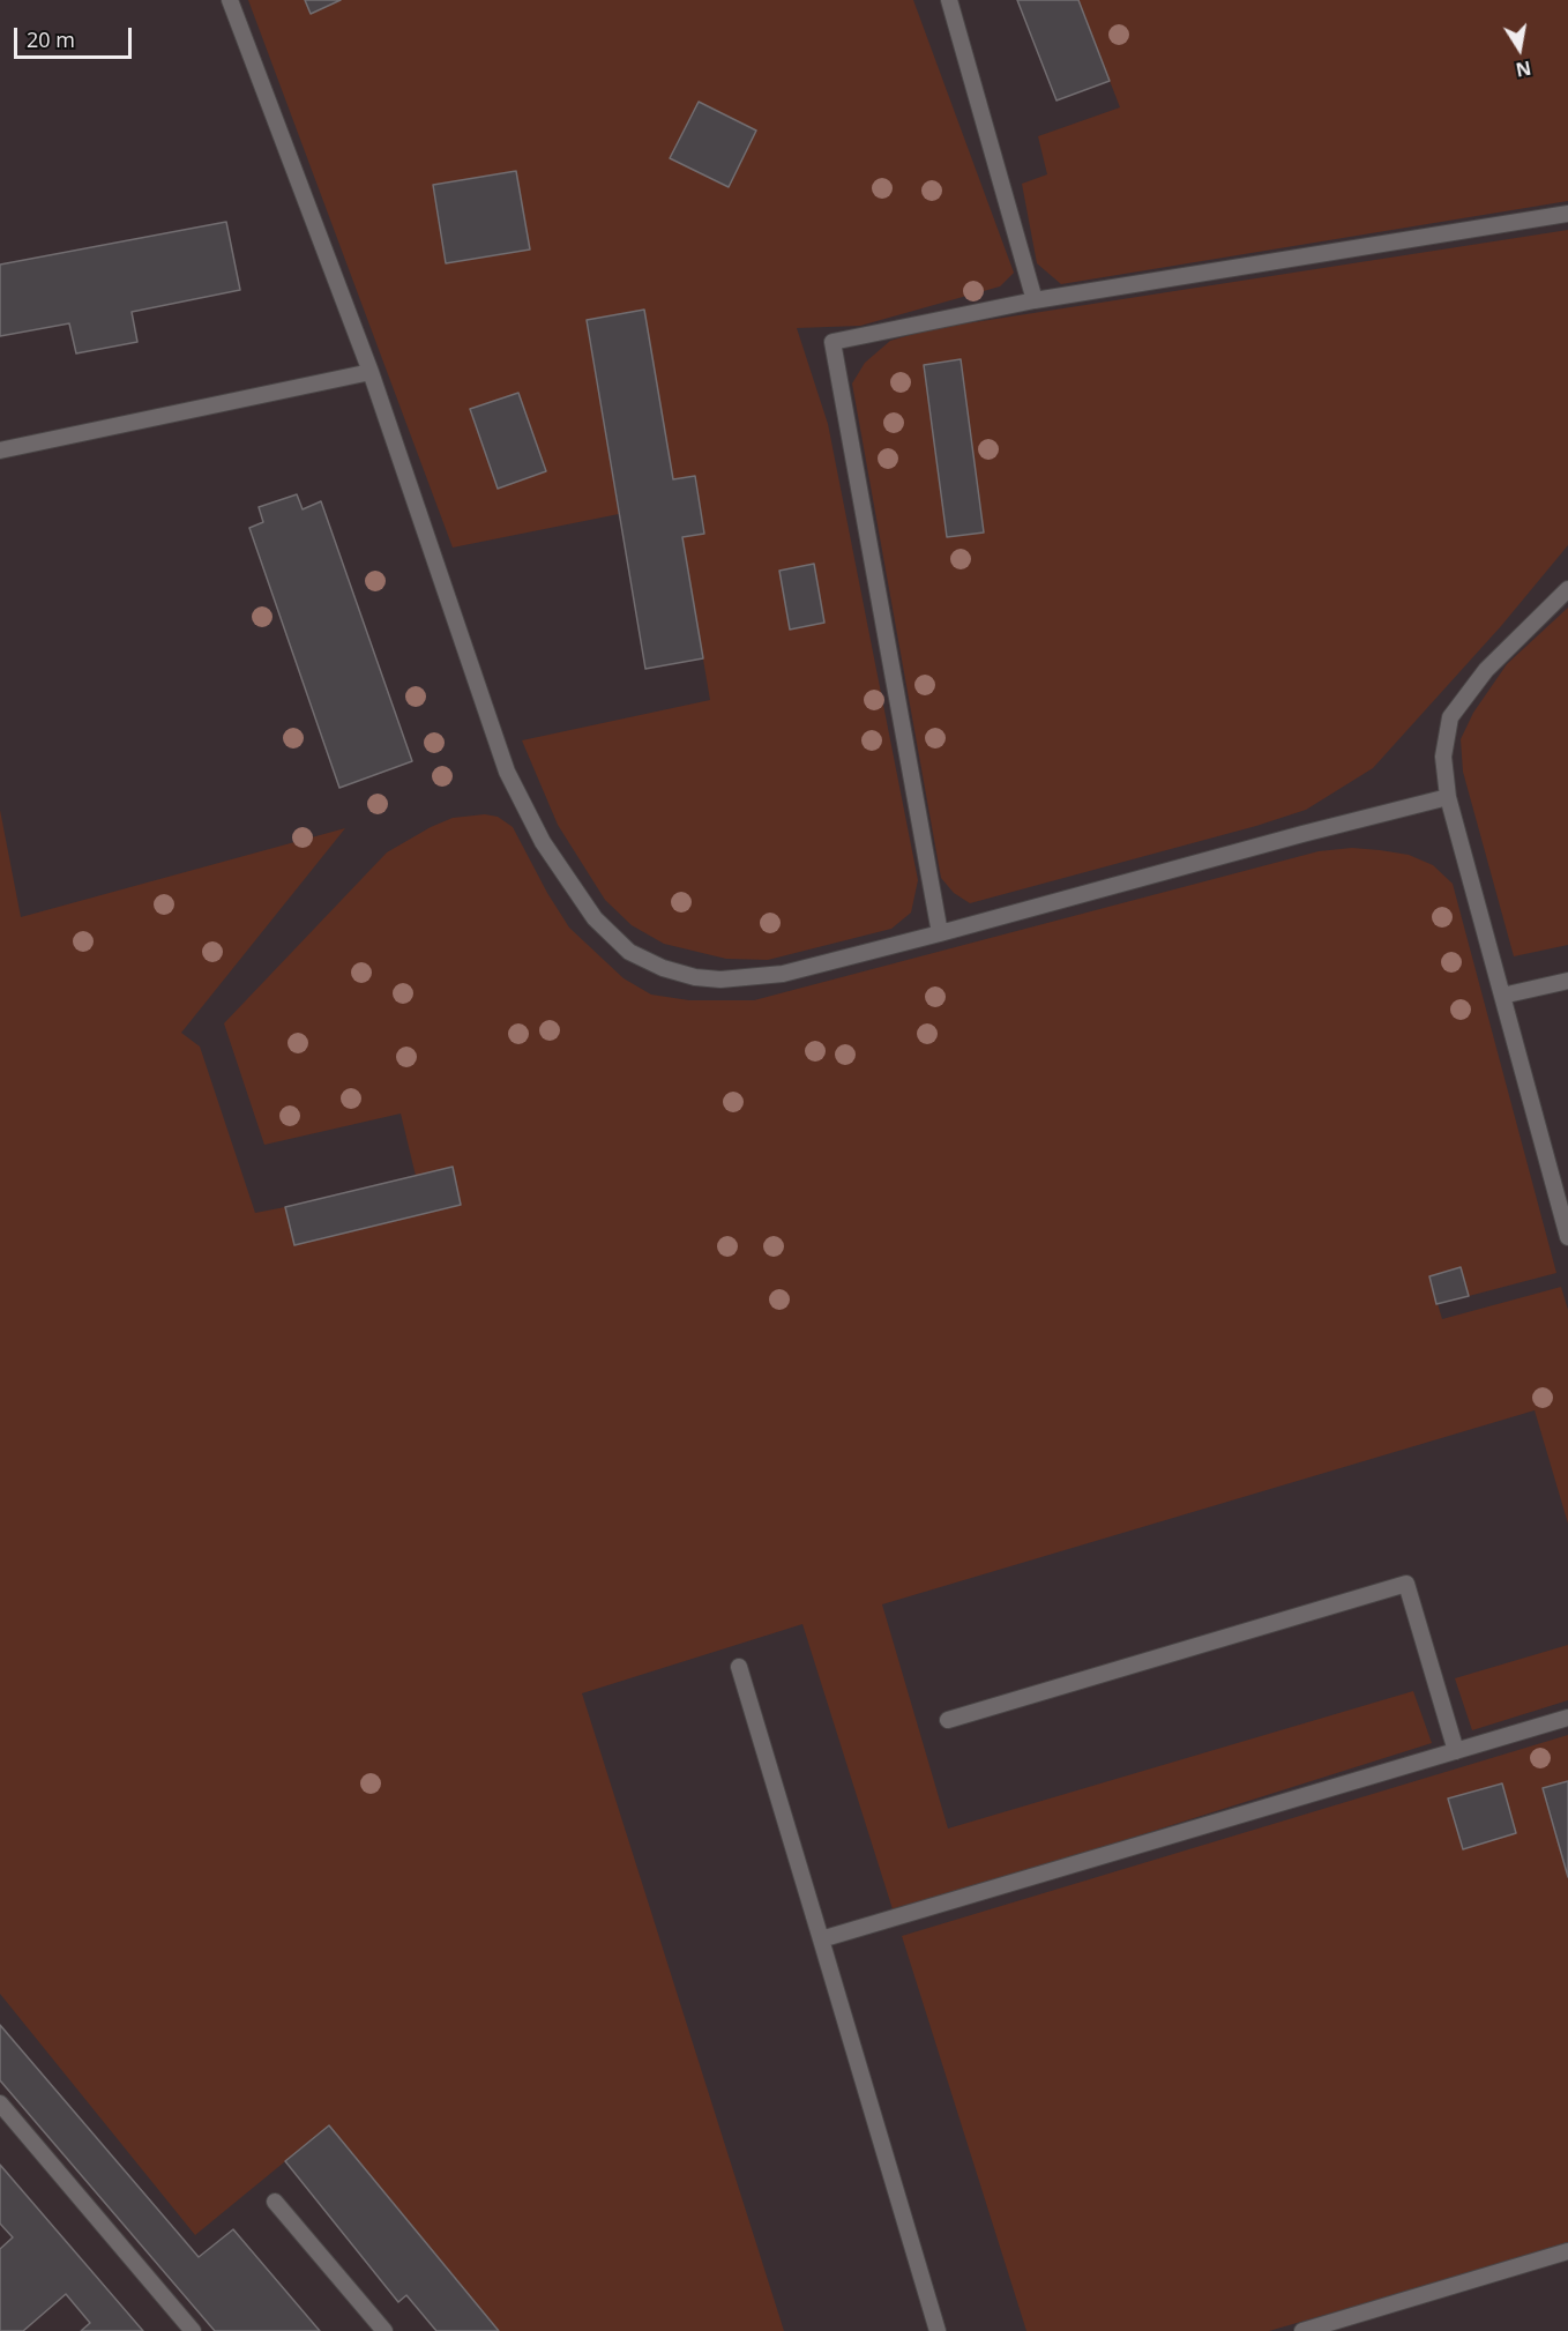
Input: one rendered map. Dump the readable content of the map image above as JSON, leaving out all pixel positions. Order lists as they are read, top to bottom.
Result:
{
  "scale_bar": "20 m",
  "north": "bottom"
}
